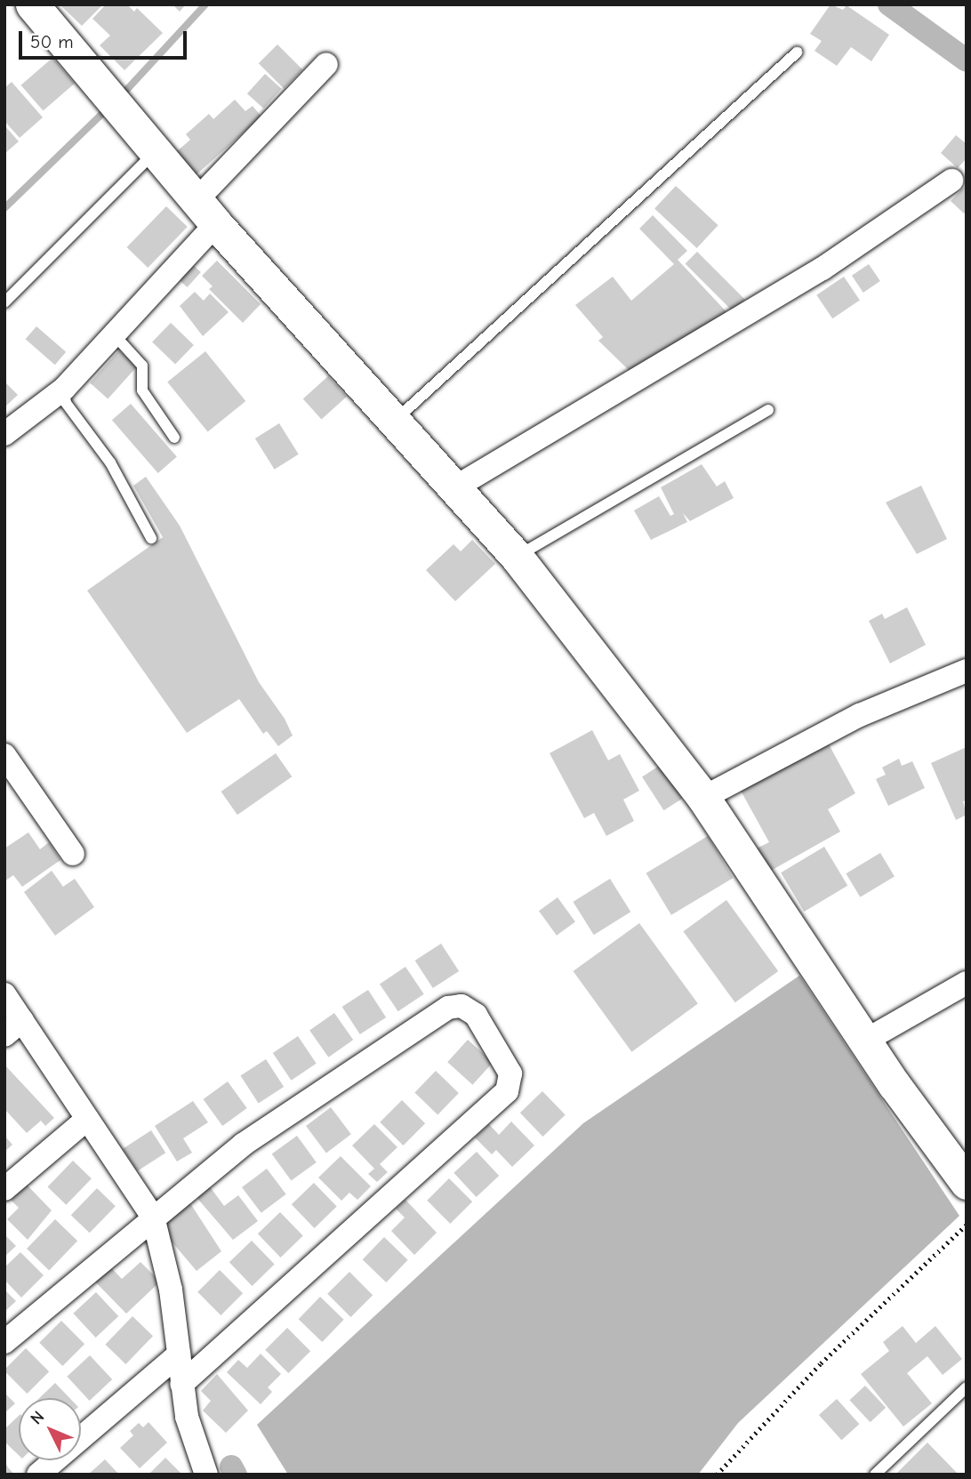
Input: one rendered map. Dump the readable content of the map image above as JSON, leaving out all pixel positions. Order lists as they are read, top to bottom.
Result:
{
  "scale_bar": "50 m",
  "north": "top left"
}
